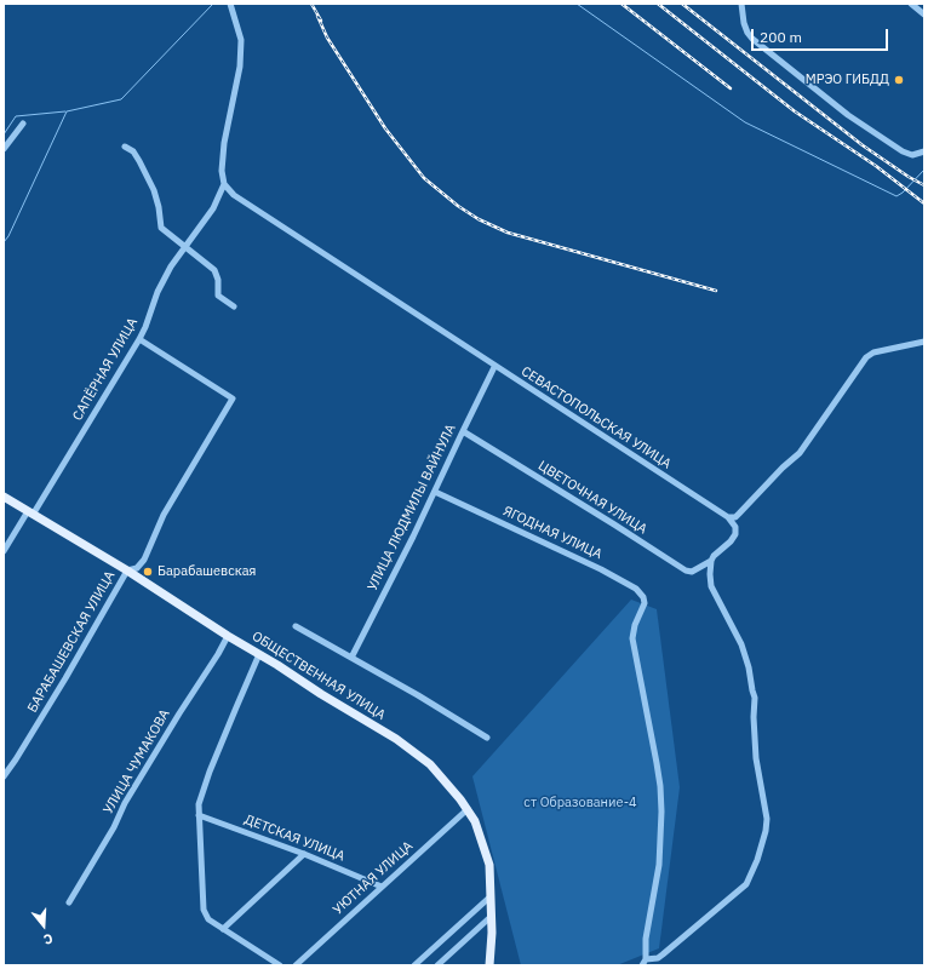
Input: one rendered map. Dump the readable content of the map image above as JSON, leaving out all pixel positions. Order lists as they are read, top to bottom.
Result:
{
  "streets": {
    "main road": ["ОБЩЕСТВЕННАЯ УЛИЦА"],
    "street": [
      "САПЁРНАЯ УЛИЦА",
      "СЕВАСТОПОЛЬСКАЯ УЛИЦА",
      "ЦВЕТОЧНАЯ УЛИЦА",
      "УЛИЦА ЛЮДМИЛЫ ВАЙНУЛА",
      "ЯГОДНАЯ УЛИЦА",
      "БАРАБАШЕВСКАЯ УЛИЦА",
      "УЛИЦА ЧУМАКОВА",
      "ДЕТСКАЯ УЛИЦА",
      "УЮТНАЯ УЛИЦА"
    ]
  },
  "crossings": [
    ["САПЁРНАЯ УЛИЦА", "СЕВАСТОПОЛЬСКАЯ УЛИЦА"],
    ["САПЁРНАЯ УЛИЦА", "БАРАБАШЕВСКАЯ УЛИЦА"],
    ["САПЁРНАЯ УЛИЦА", "ОБЩЕСТВЕННАЯ УЛИЦА"],
    ["СЕВАСТОПОЛЬСКАЯ УЛИЦА", "УЛИЦА ЛЮДМИЛЫ ВАЙНУЛА"],
    ["ЦВЕТОЧНАЯ УЛИЦА", "УЛИЦА ЛЮДМИЛЫ ВАЙНУЛА"],
    ["УЛИЦА ЛЮДМИЛЫ ВАЙНУЛА", "ЯГОДНАЯ УЛИЦА"],
    ["БАРАБАШЕВСКАЯ УЛИЦА", "ОБЩЕСТВЕННАЯ УЛИЦА"],
    ["ОБЩЕСТВЕННАЯ УЛИЦА", "УЛИЦА ЧУМАКОВА"],
    ["ОБЩЕСТВЕННАЯ УЛИЦА", "УЮТНАЯ УЛИЦА"],
    ["ДЕТСКАЯ УЛИЦА", "УЮТНАЯ УЛИЦА"]
  ],
  "parks": ["ст Образование-4"],
  "places": ["МРЭО ГИБДД", "Барабашевская"],
  "scale_bar": "200 m",
  "north": "bottom"
}
